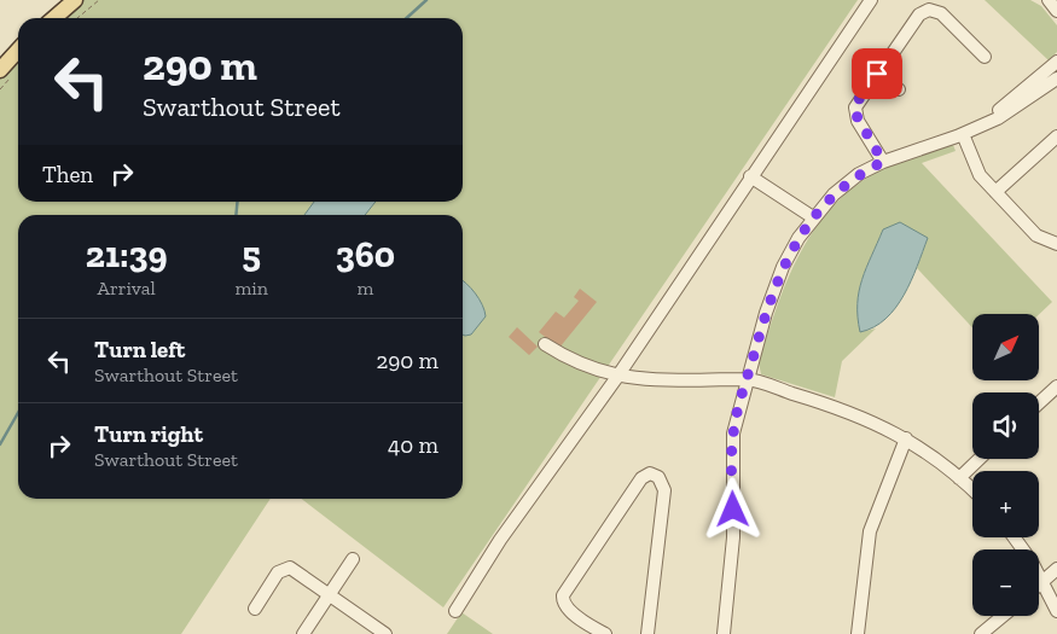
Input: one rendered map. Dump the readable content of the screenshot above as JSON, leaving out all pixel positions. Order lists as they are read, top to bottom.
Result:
{
  "north": "top right",
  "page": {
    "turn": ["290 m", "Swarthout Street"],
    "then": "Then",
    "eta": [
      "21:39",
      "Arrival",
      "5",
      "min",
      "360",
      "m"
    ],
    "map_buttons": ["+", "−"],
    "list": [
      {
        "name": "Turn left",
        "note": "Swarthout Street",
        "value": "290 m"
      },
      {
        "name": "Turn right",
        "note": "Swarthout Street",
        "value": "40 m"
      }
    ]
  }
}
